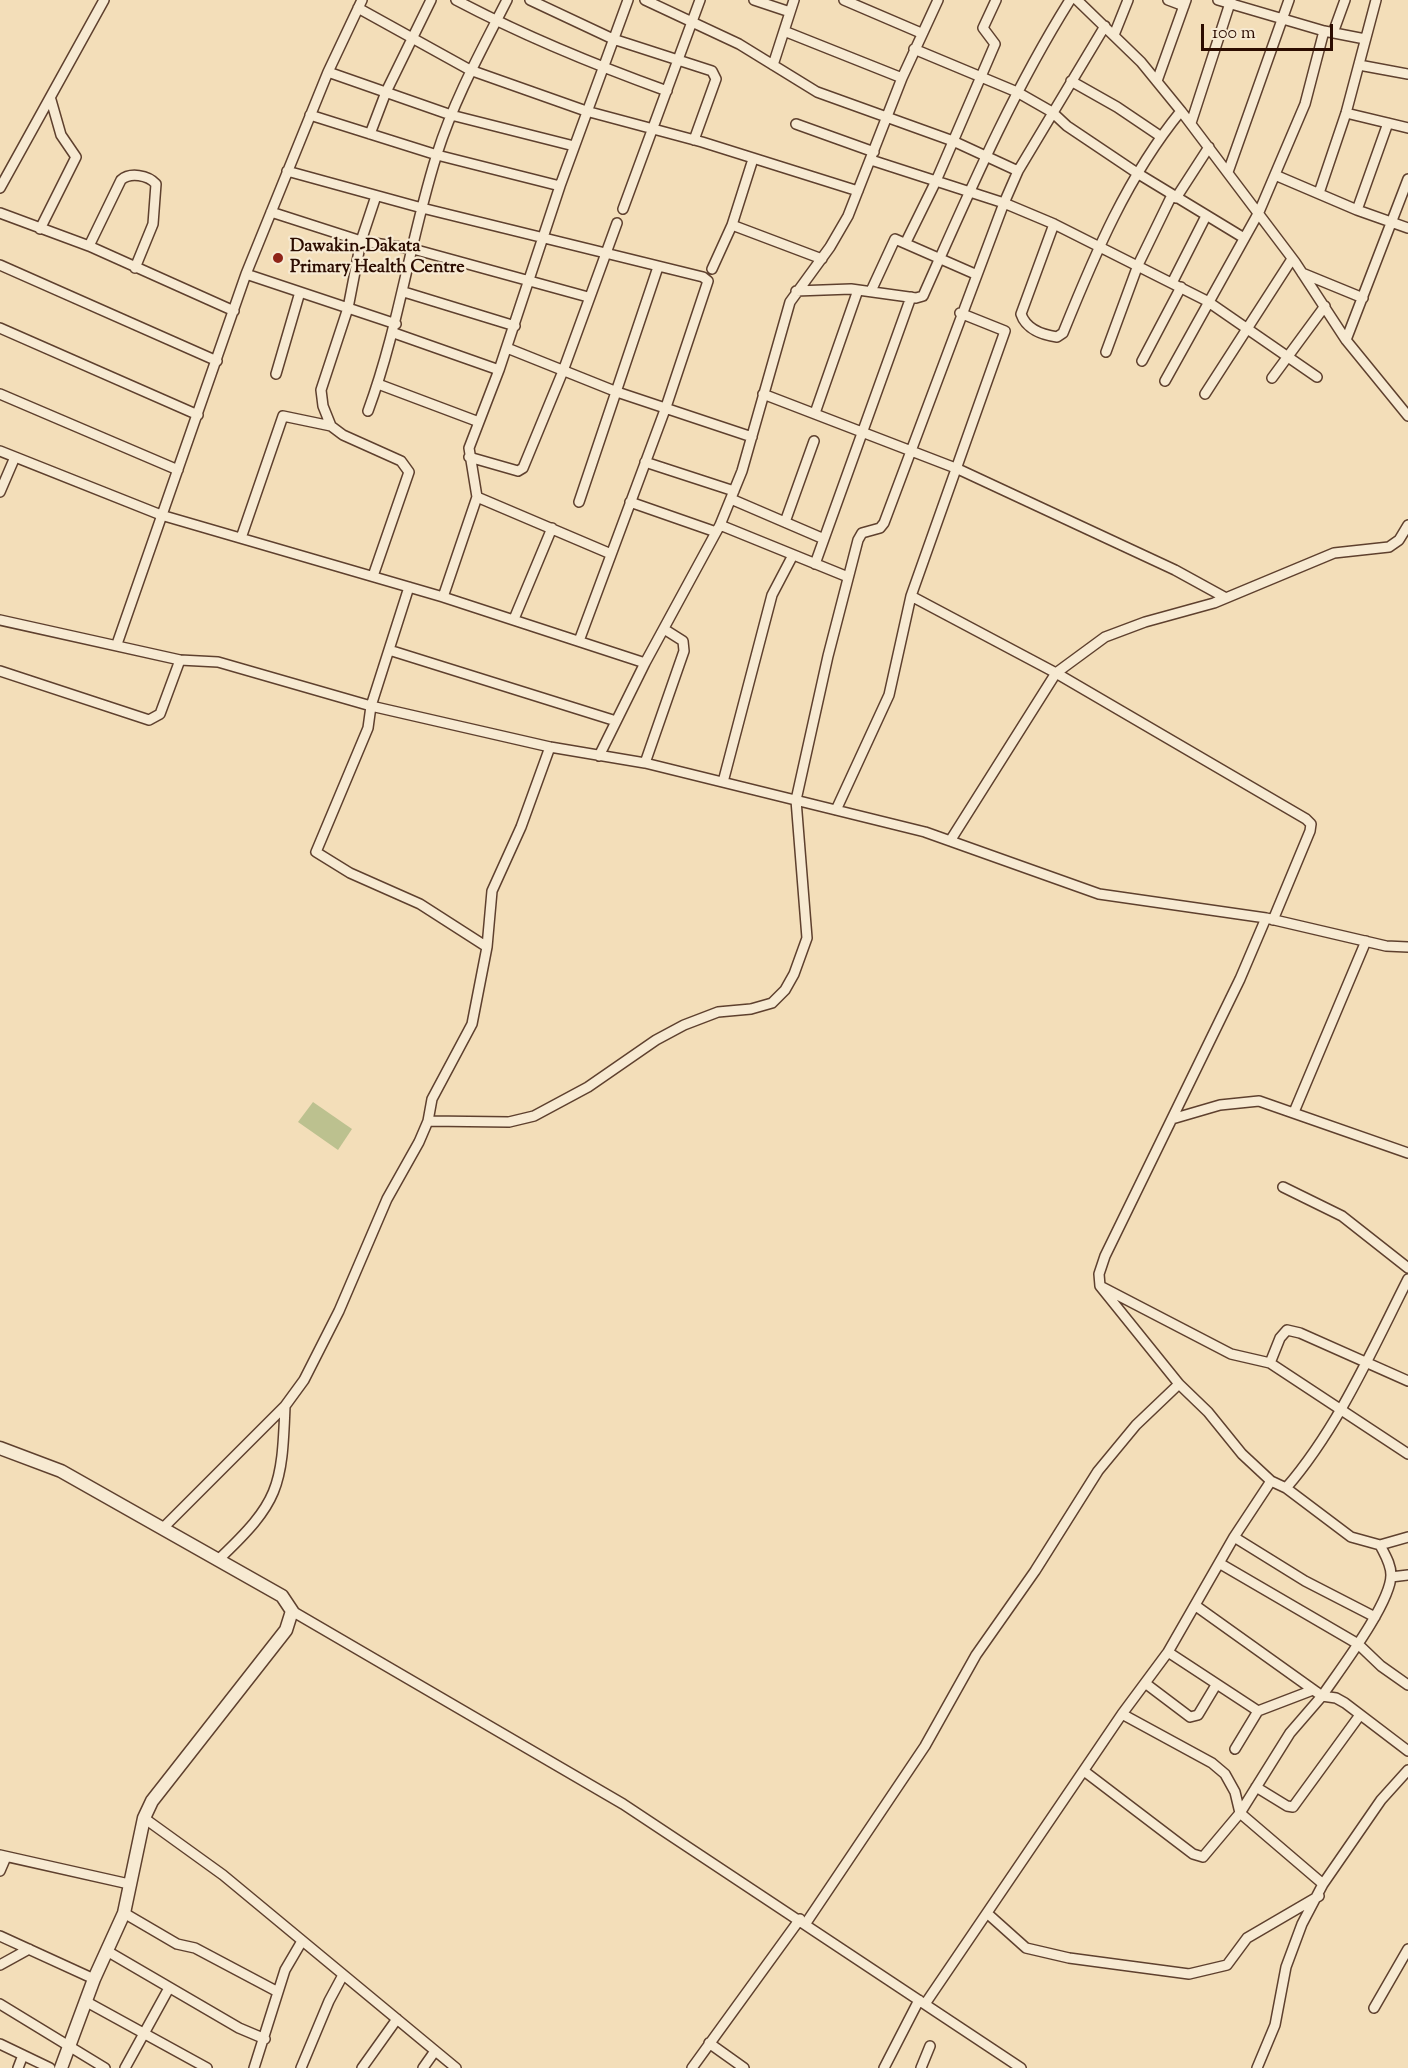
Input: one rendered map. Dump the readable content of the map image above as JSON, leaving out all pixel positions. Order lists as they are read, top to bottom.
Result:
{
  "places": ["Dawakin-Dakata Primary Health Centre"],
  "scale_bar": "100 m"
}
